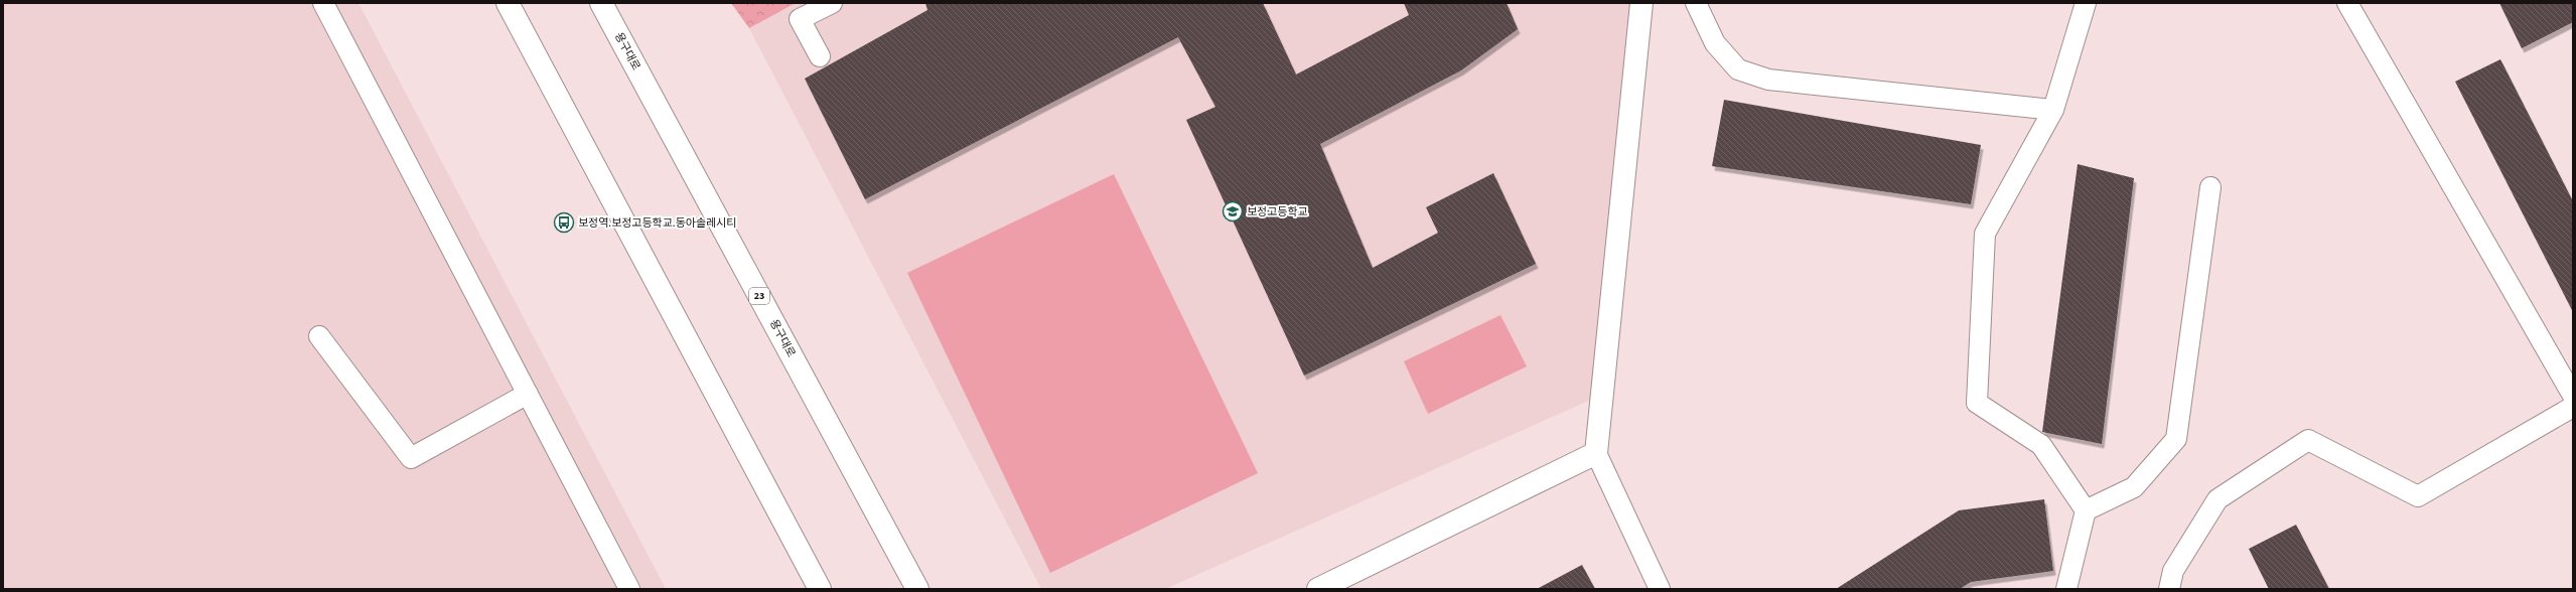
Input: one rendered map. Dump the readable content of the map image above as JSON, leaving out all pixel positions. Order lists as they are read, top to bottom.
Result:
{
  "streets": {
    "main road": ["용구대로", "23"]
  },
  "places": {
    "school or university": ["보정고등학교"],
    "bus stop": ["보정역.보정고등학교.동아솔레시티"]
  }
}
